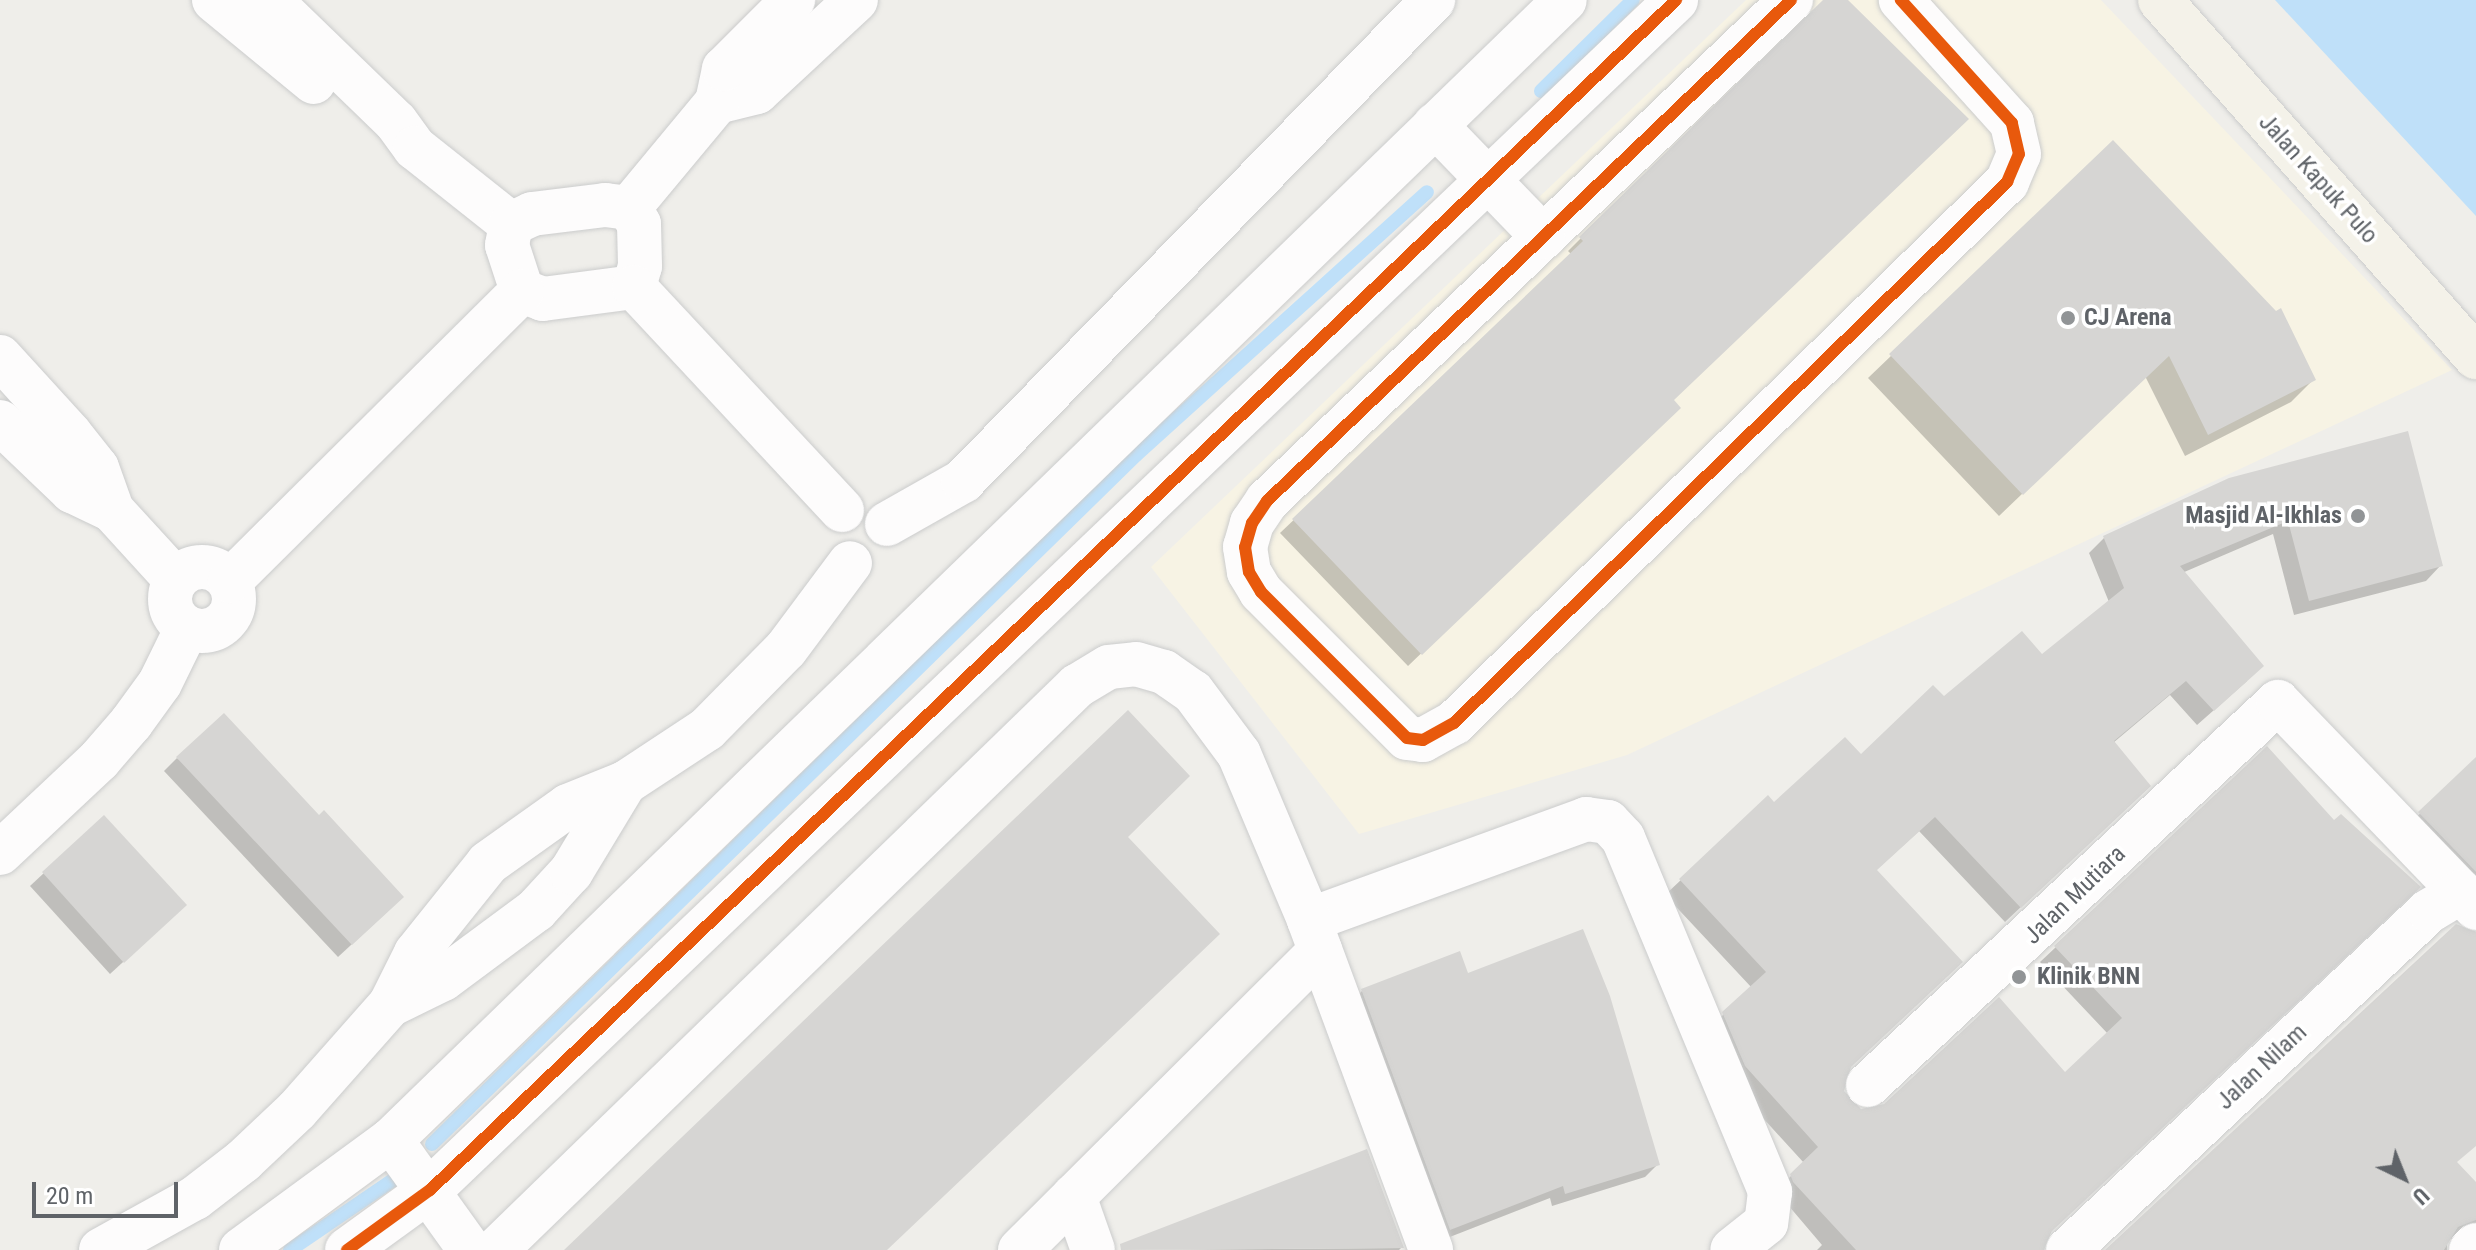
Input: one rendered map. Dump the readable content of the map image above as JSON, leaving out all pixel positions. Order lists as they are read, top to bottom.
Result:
{
  "streets": {
    "main road": ["Jalan Kapuk Pulo"],
    "street": ["Jalan Mutiara", "Jalan Nilam"]
  },
  "crossings": [
    ["Jalan Mutiara", "Jalan Nilam"]
  ],
  "places": ["CJ Arena", "Masjid Al-Ikhlas", "Klinik BNN"],
  "scale_bar": "20 m",
  "north": "bottom right"
}
